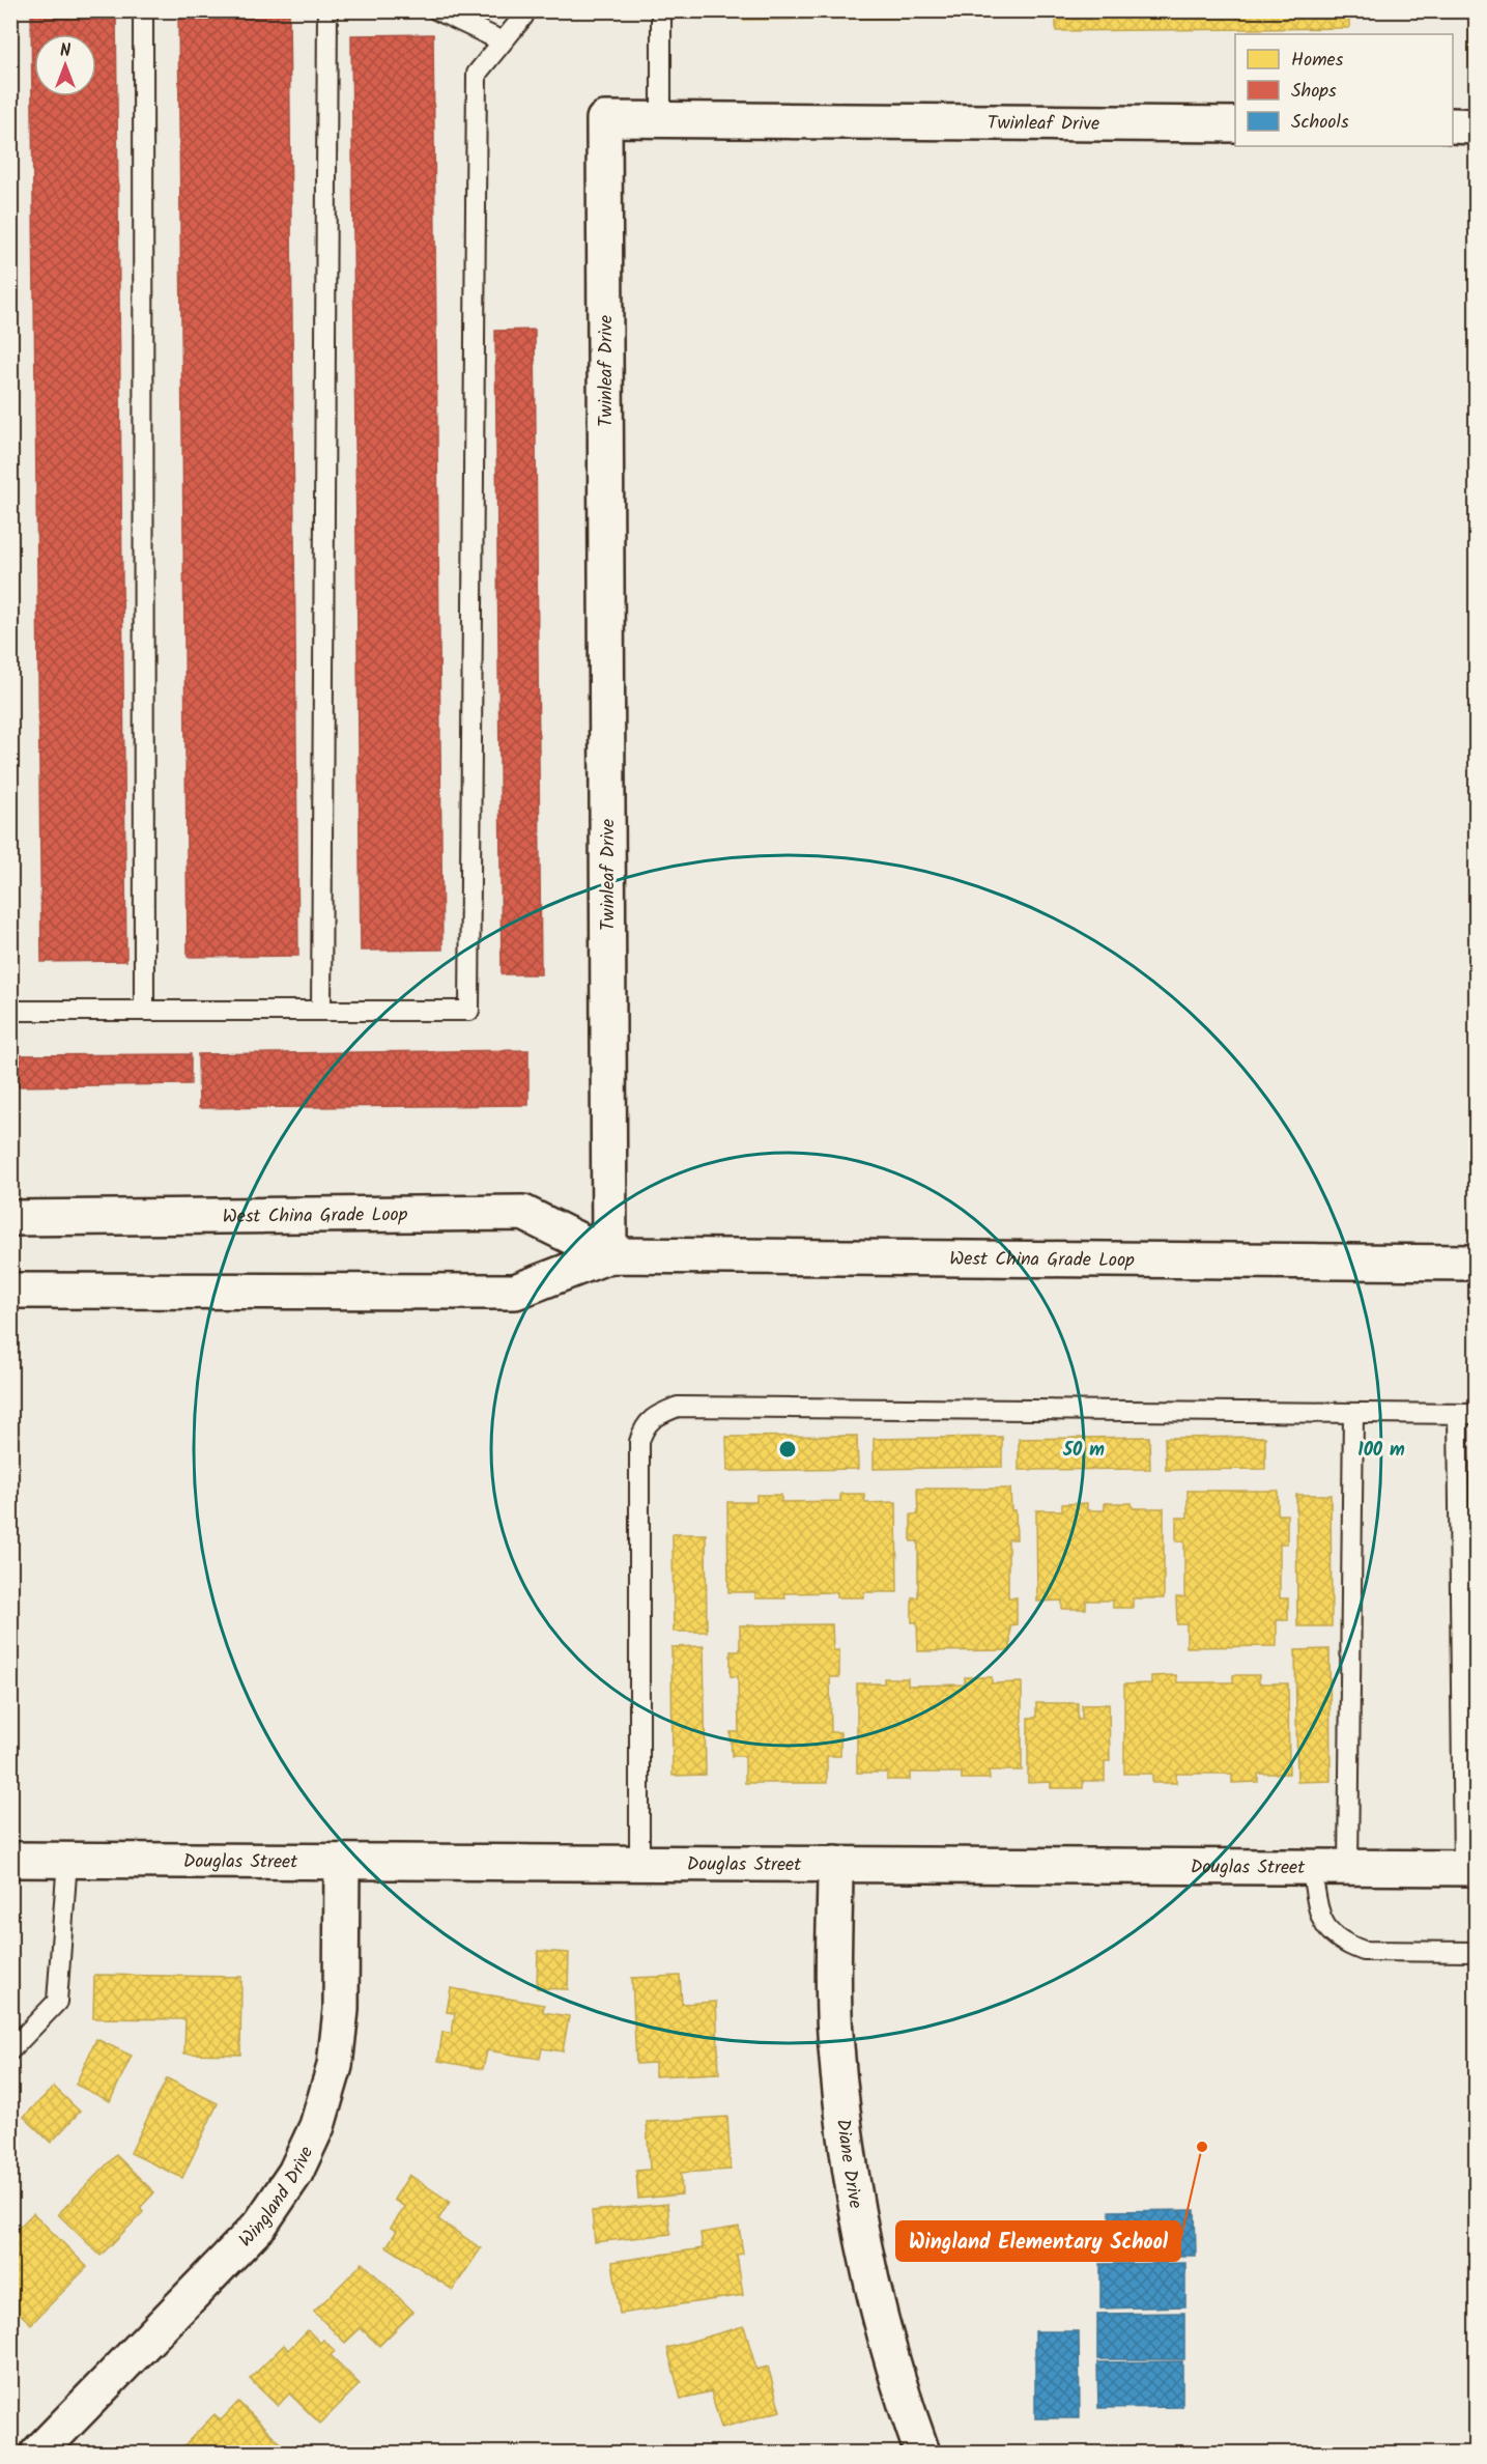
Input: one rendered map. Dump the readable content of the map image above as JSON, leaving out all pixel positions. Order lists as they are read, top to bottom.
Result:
{
  "streets": {
    "street": [
      "Twinleaf Drive",
      "West China Grade Loop",
      "Douglas Street",
      "Diane Drive",
      "Wingland Drive"
    ]
  },
  "crossings": [
    ["Twinleaf Drive", "West China Grade Loop"],
    ["Douglas Street", "Diane Drive"],
    ["Douglas Street", "Wingland Drive"]
  ],
  "places": ["Wingland Elementary School"],
  "legend": ["Homes", "Shops", "Schools"],
  "north": "top",
  "rings": ["50 m", "100 m"]
}
